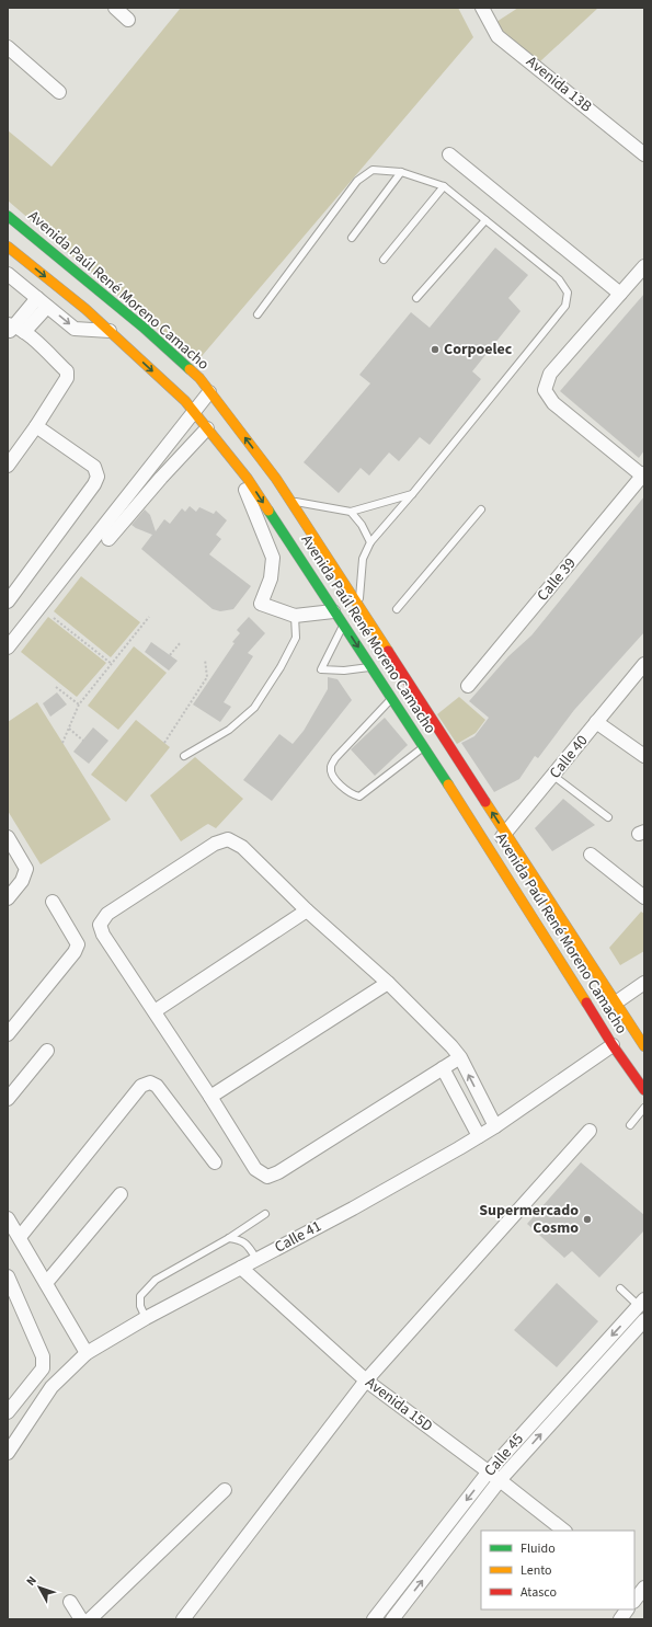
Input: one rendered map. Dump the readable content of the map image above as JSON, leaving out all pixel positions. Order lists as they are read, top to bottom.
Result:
{
  "streets": {
    "main road": ["Avenida Paúl René Moreno Camacho"],
    "street": [
      "Avenida 13B",
      "Calle 39",
      "Calle 40",
      "Calle 41",
      "Avenida 15D",
      "Calle 45"
    ]
  },
  "crossings": [
    ["Avenida Paúl René Moreno Camacho", "Calle 40"],
    ["Avenida Paúl René Moreno Camacho", "Calle 41"],
    ["Calle 41", "Avenida 15D"],
    ["Avenida 15D", "Calle 45"]
  ],
  "places": ["Corpoelec", "Supermercado Cosmo"],
  "legend": ["Fluido", "Lento", "Atasco"],
  "north": "top left"
}
